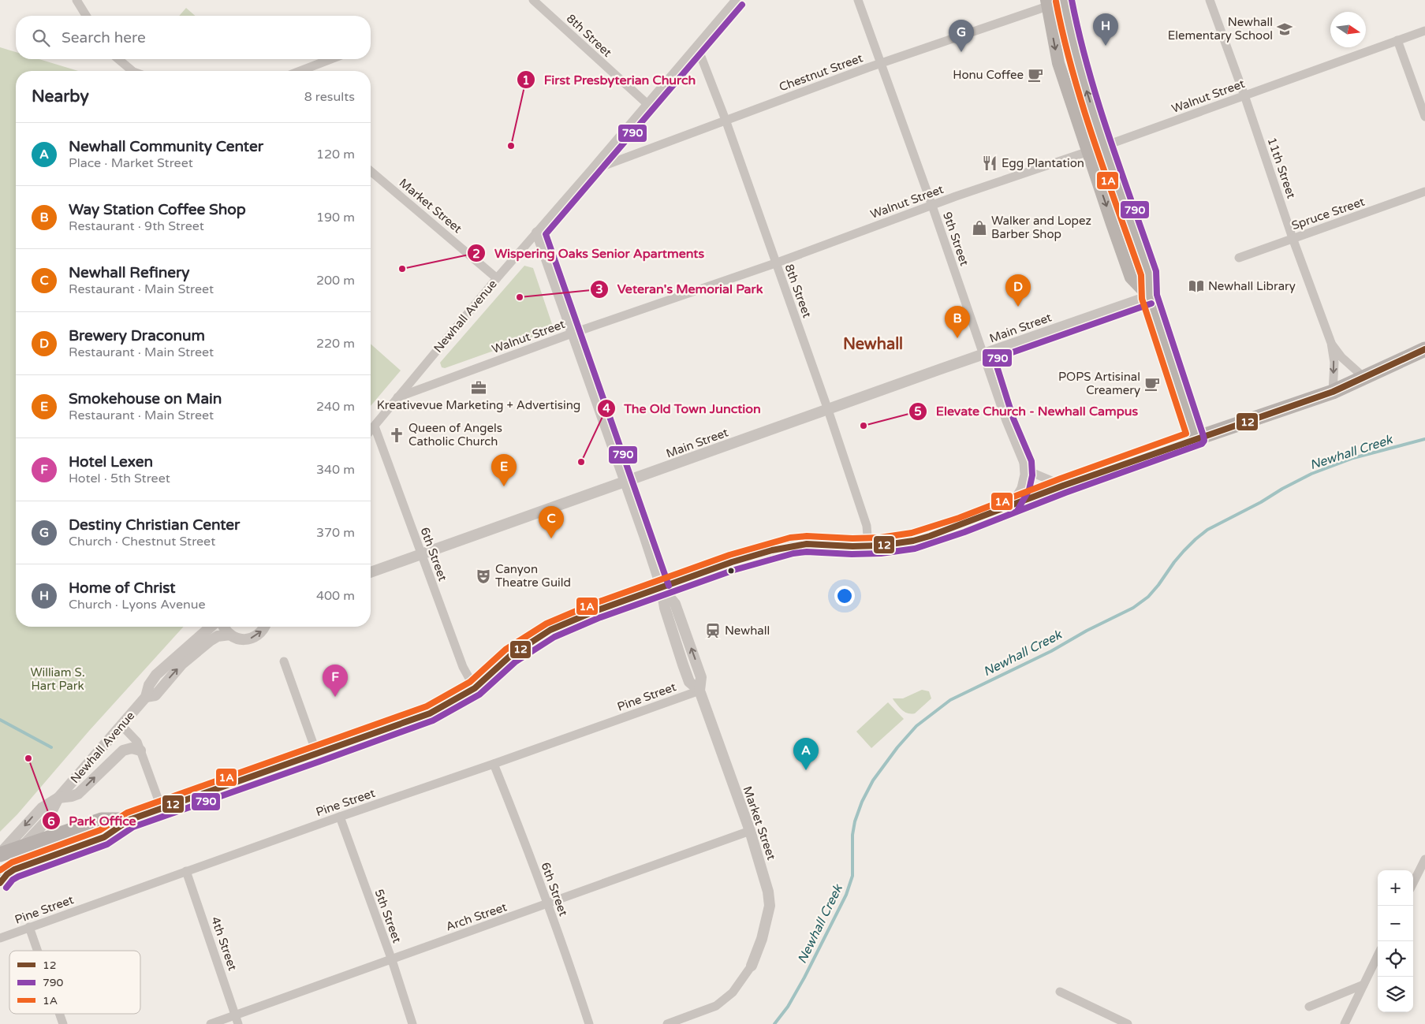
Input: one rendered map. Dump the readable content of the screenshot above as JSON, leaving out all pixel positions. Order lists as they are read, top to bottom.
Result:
{
  "streets": {
    "main road": ["Newhall Avenue"],
    "street": [
      "8th Street",
      "Chestnut Street",
      "Walnut Street",
      "11th Street",
      "Market Street",
      "Spruce Street",
      "9th Street",
      "Main Street",
      "6th Street",
      "Pine Street",
      "5th Street",
      "Arch Street",
      "4th Street"
    ]
  },
  "crossings": [
    ["8th Street", "Chestnut Street"],
    ["8th Street", "Walnut Street"],
    ["8th Street", "Newhall Avenue"],
    ["8th Street", "Main Street"],
    ["Chestnut Street", "9th Street"],
    ["Chestnut Street", "Newhall Avenue"],
    ["Walnut Street", "11th Street"],
    ["Walnut Street", "Market Street"],
    ["Walnut Street", "9th Street"],
    ["Walnut Street", "Newhall Avenue"],
    ["11th Street", "Spruce Street"],
    ["Market Street", "Newhall Avenue"],
    ["Market Street", "Main Street"],
    ["Market Street", "Pine Street"],
    ["Market Street", "Arch Street"],
    ["9th Street", "Main Street"],
    ["Newhall Avenue", "6th Street"],
    ["Main Street", "6th Street"],
    ["6th Street", "Pine Street"],
    ["6th Street", "Arch Street"],
    ["Pine Street", "5th Street"],
    ["Pine Street", "4th Street"],
    ["5th Street", "Arch Street"],
    ["Arch Street", "4th Street"]
  ],
  "districts": ["Newhall"],
  "water": ["Newhall Creek"],
  "parks": ["William S. Hart Park"],
  "places": {
    "school or university": ["Newhall Elementary School"],
    "cafe": ["Honu Coffee", "POPS Artisinal Creamery"],
    "other": [
      "First Presbyterian Church",
      "Wispering Oaks Senior Apartments",
      "Veteran's Memorial Park",
      "Elevate Church - Newhall Campus",
      "The Old Town Junction",
      "Park Office"
    ],
    "restaurant": ["Egg Plantation"],
    "shop": ["Walker and Lopez Barber Shop"],
    "library": ["Newhall Library"],
    "office": ["Kreativevue Marketing + Advertising"],
    "church": ["Queen of Angels Catholic Church"],
    "theatre": ["Canyon Theatre Guild"],
    "station": ["Newhall"]
  },
  "lines": ["transit line 790", "transit line 1A", "transit line 12"],
  "legend": ["12", "790", "1A"],
  "north": "right",
  "page": {
    "pins": [
      "H",
      "G",
      "D",
      "B",
      "E",
      "C",
      "F",
      "A"
    ],
    "search": "Search here",
    "heading": ["Nearby", "8 results"],
    "list": [
      {
        "mark": "A",
        "name": "Newhall Community Center",
        "note": "Place · Market Street",
        "value": "120 m"
      },
      {
        "mark": "B",
        "name": "Way Station Coffee Shop",
        "note": "Restaurant · 9th Street",
        "value": "190 m"
      },
      {
        "mark": "C",
        "name": "Newhall Refinery",
        "note": "Restaurant · Main Street",
        "value": "200 m"
      },
      {
        "mark": "D",
        "name": "Brewery Draconum",
        "note": "Restaurant · Main Street",
        "value": "220 m"
      },
      {
        "mark": "E",
        "name": "Smokehouse on Main",
        "note": "Restaurant · Main Street",
        "value": "240 m"
      },
      {
        "mark": "F",
        "name": "Hotel Lexen",
        "note": "Hotel · 5th Street",
        "value": "340 m"
      },
      {
        "mark": "G",
        "name": "Destiny Christian Center",
        "note": "Church · Chestnut Street",
        "value": "370 m"
      },
      {
        "mark": "H",
        "name": "Home of Christ",
        "note": "Church · Lyons Avenue",
        "value": "400 m"
      }
    ],
    "map_buttons": ["+", "−"]
  }
}
